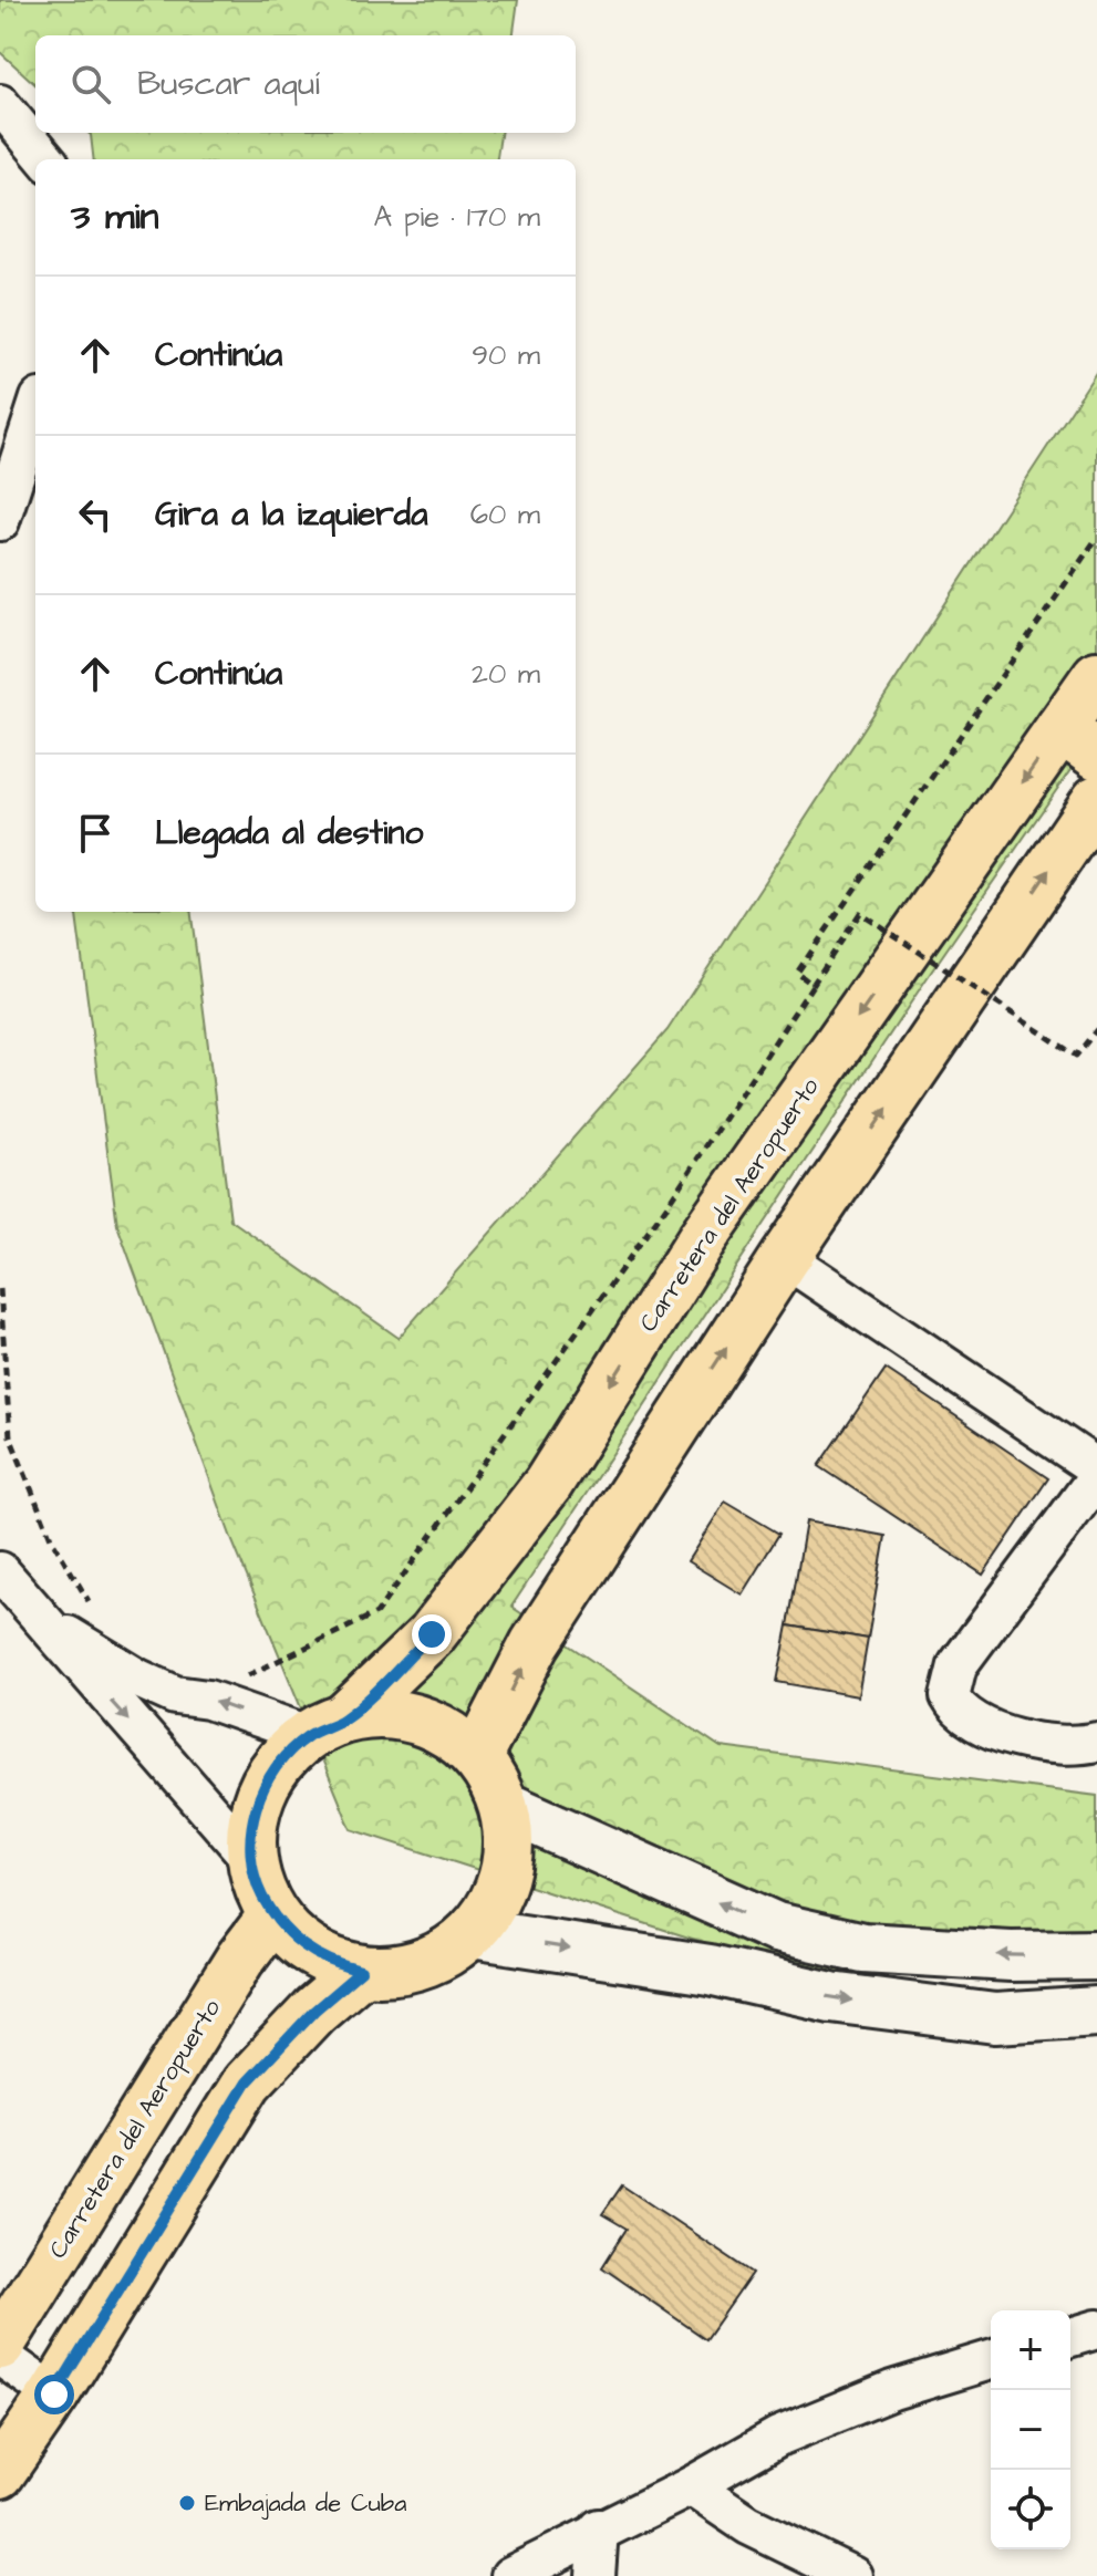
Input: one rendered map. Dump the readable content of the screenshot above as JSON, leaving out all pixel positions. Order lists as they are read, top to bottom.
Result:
{
  "streets": {
    "main road": ["Carretera del Aeropuerto"]
  },
  "places": ["Embajada de Cuba"],
  "page": {
    "search": "Buscar aquí",
    "heading": ["3 min", "A pie · 170 m"],
    "list": [
      ["Continúa", "90 m"],
      ["Gira a la izquierda", "60 m"],
      ["Continúa", "20 m"],
      "Llegada al destino"
    ],
    "map_buttons": ["+", "−"]
  }
}
